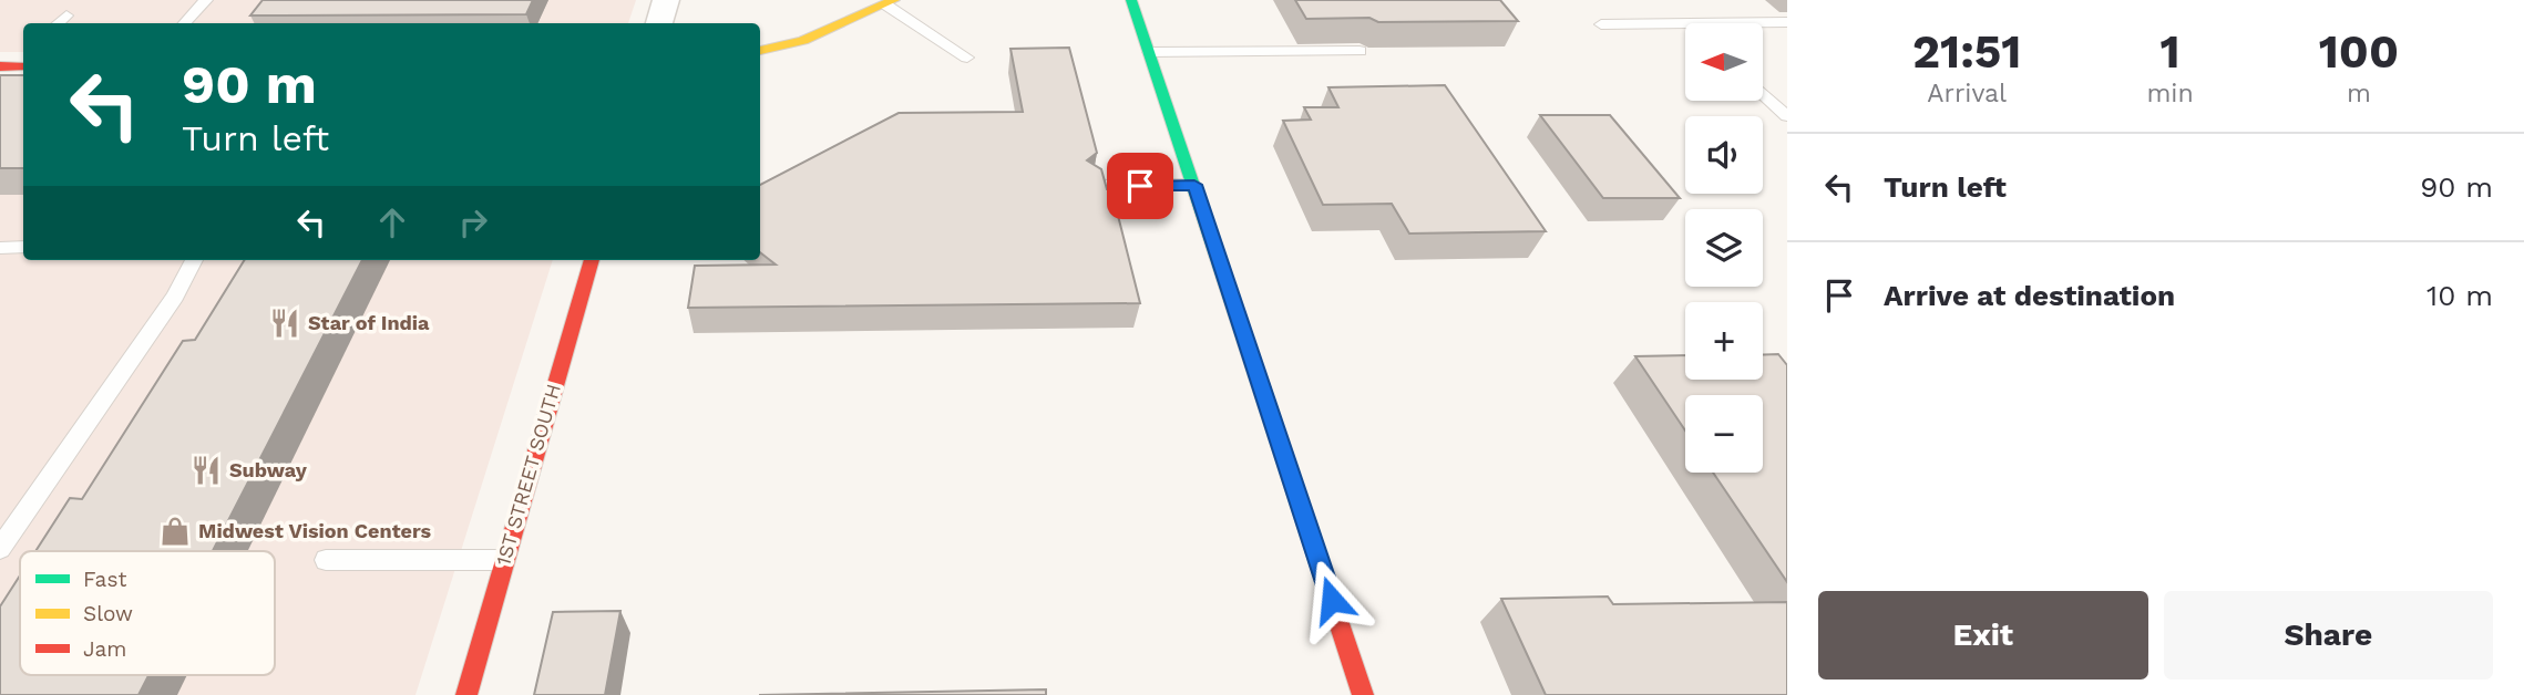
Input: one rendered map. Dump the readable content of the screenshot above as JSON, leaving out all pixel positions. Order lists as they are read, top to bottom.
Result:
{
  "streets": {
    "street": ["1ST STREET SOUTH"]
  },
  "places": {
    "restaurant": ["Star of India", "Subway"],
    "shop": ["Midwest Vision Centers"]
  },
  "legend": ["Fast", "Slow", "Jam"],
  "north": "left",
  "page": {
    "eta": [
      "21:51",
      "Arrival",
      "1",
      "min",
      "100",
      "m"
    ],
    "map_buttons": ["+", "−"],
    "turn": ["90 m", "Turn left"],
    "list": [
      {
        "name": "Turn left",
        "value": "90 m"
      },
      {
        "name": "Arrive at destination",
        "value": "10 m"
      }
    ],
    "buttons": ["Exit", "Share"]
  }
}
